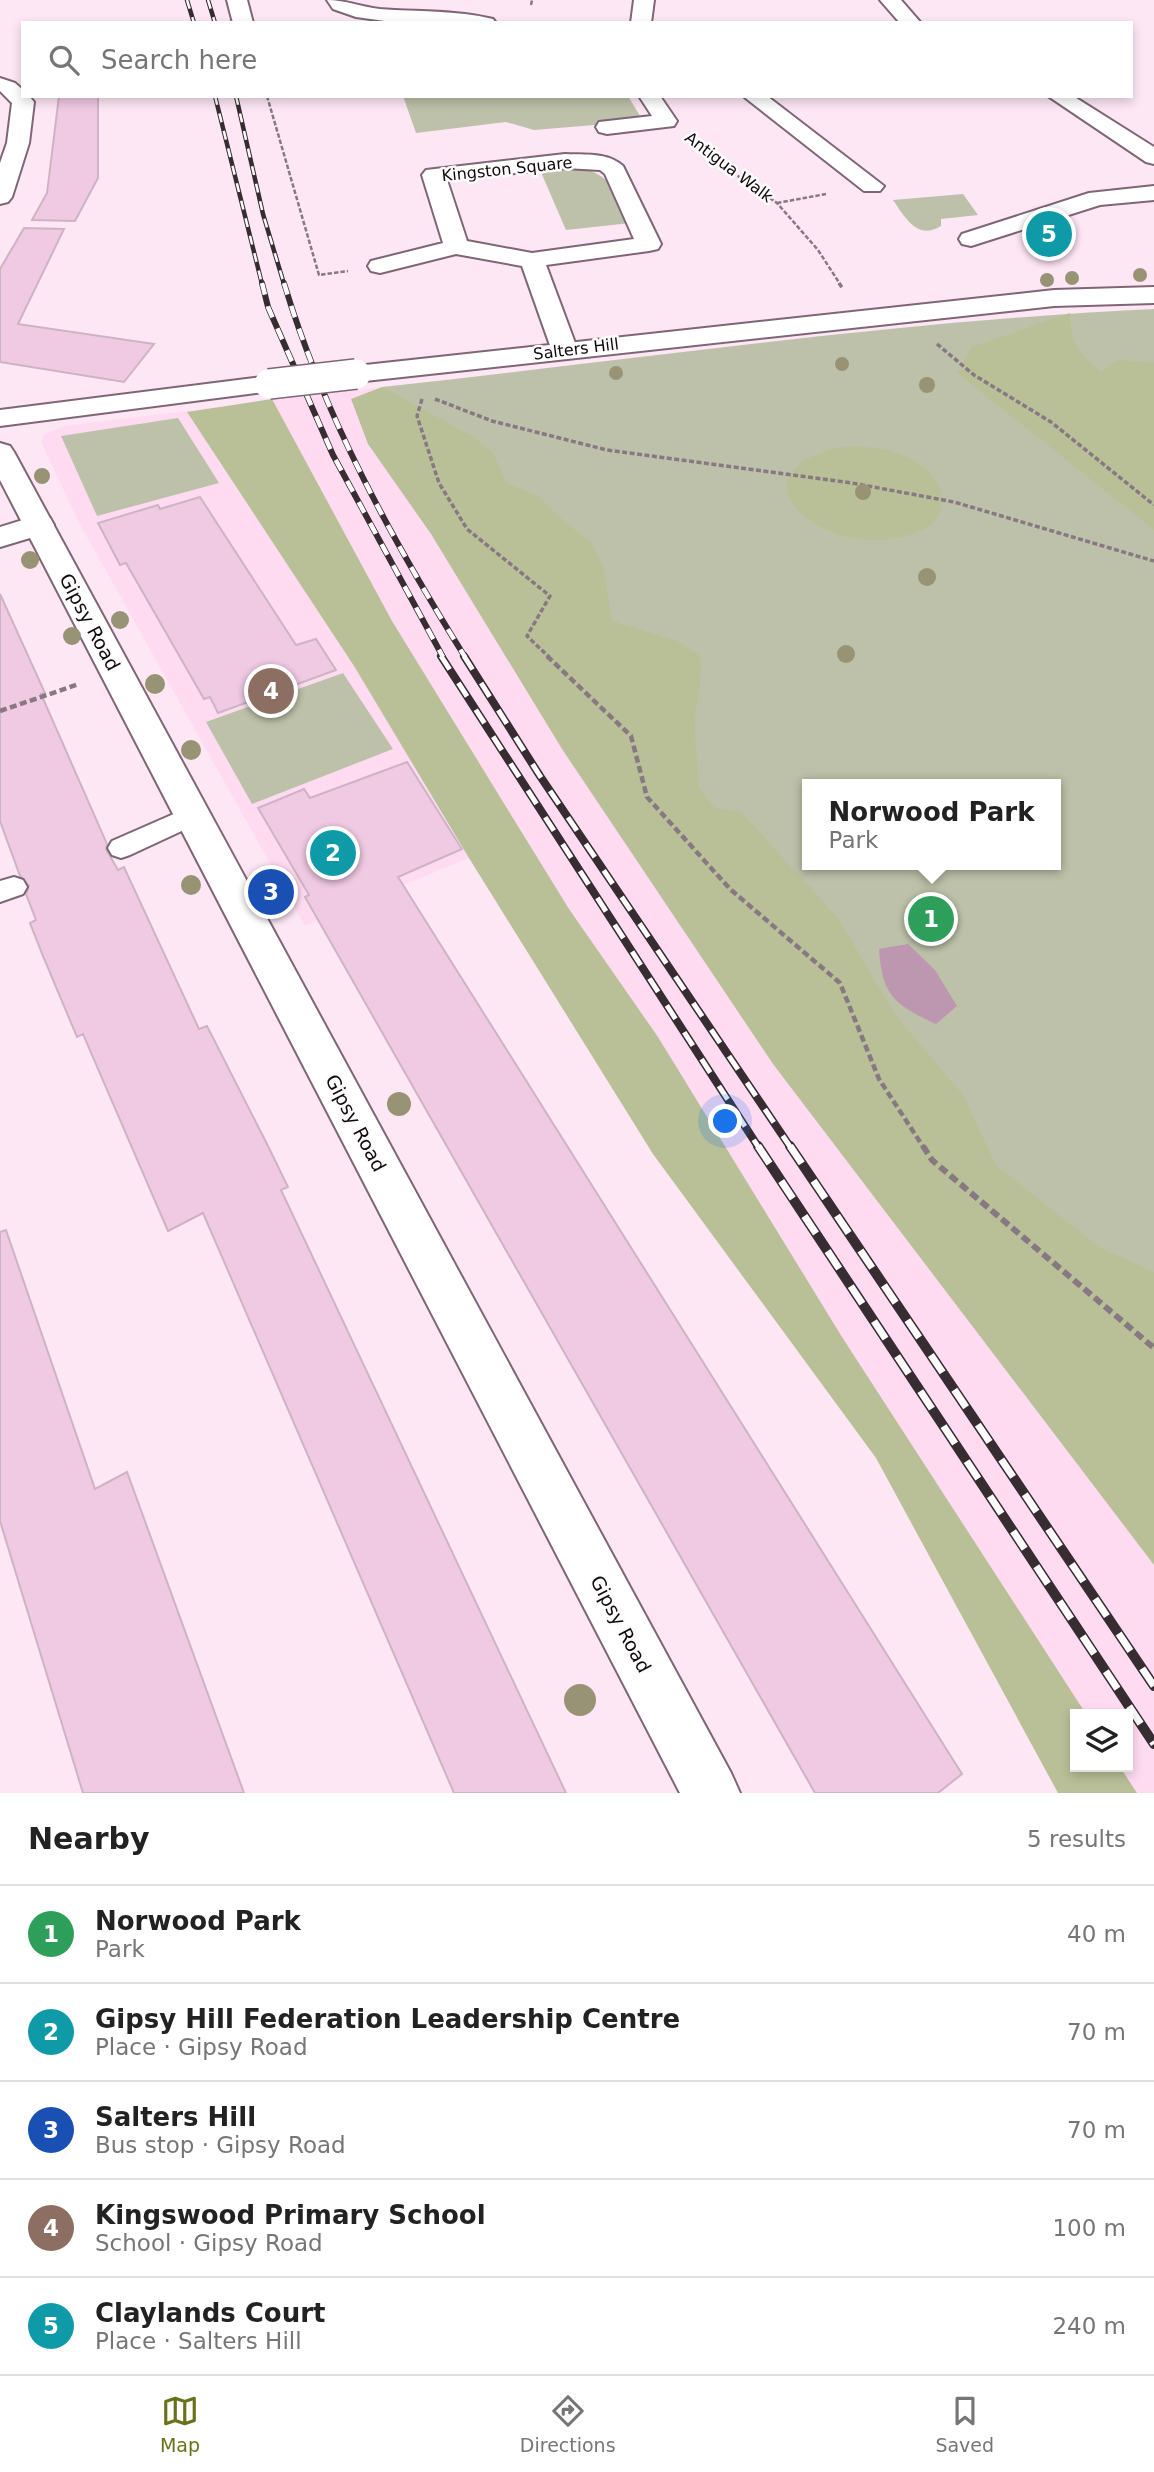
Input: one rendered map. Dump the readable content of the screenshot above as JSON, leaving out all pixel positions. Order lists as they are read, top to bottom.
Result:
{
  "streets": {
    "street": [
      "Antigua Walk",
      "Kingston Square",
      "Salters Hill",
      "Gipsy Road"
    ]
  },
  "crossings": [
    ["Antigua Walk", "Salters Hill"]
  ],
  "page": {
    "search": "Search here",
    "pins": [
      "5",
      "4",
      "2",
      "3",
      "1"
    ],
    "popup": ["Norwood Park", "Park"],
    "heading": ["Nearby", "5 results"],
    "list": [
      {
        "mark": "1",
        "name": "Norwood Park",
        "note": "Park",
        "value": "40 m"
      },
      {
        "mark": "2",
        "name": "Gipsy Hill Federation Leadership Centre",
        "note": "Place · Gipsy Road",
        "value": "70 m"
      },
      {
        "mark": "3",
        "name": "Salters Hill",
        "note": "Bus stop · Gipsy Road",
        "value": "70 m"
      },
      {
        "mark": "4",
        "name": "Kingswood Primary School",
        "note": "School · Gipsy Road",
        "value": "100 m"
      },
      {
        "mark": "5",
        "name": "Claylands Court",
        "note": "Place · Salters Hill",
        "value": "240 m"
      }
    ],
    "nav": ["Map", "Directions", "Saved"]
  }
}
